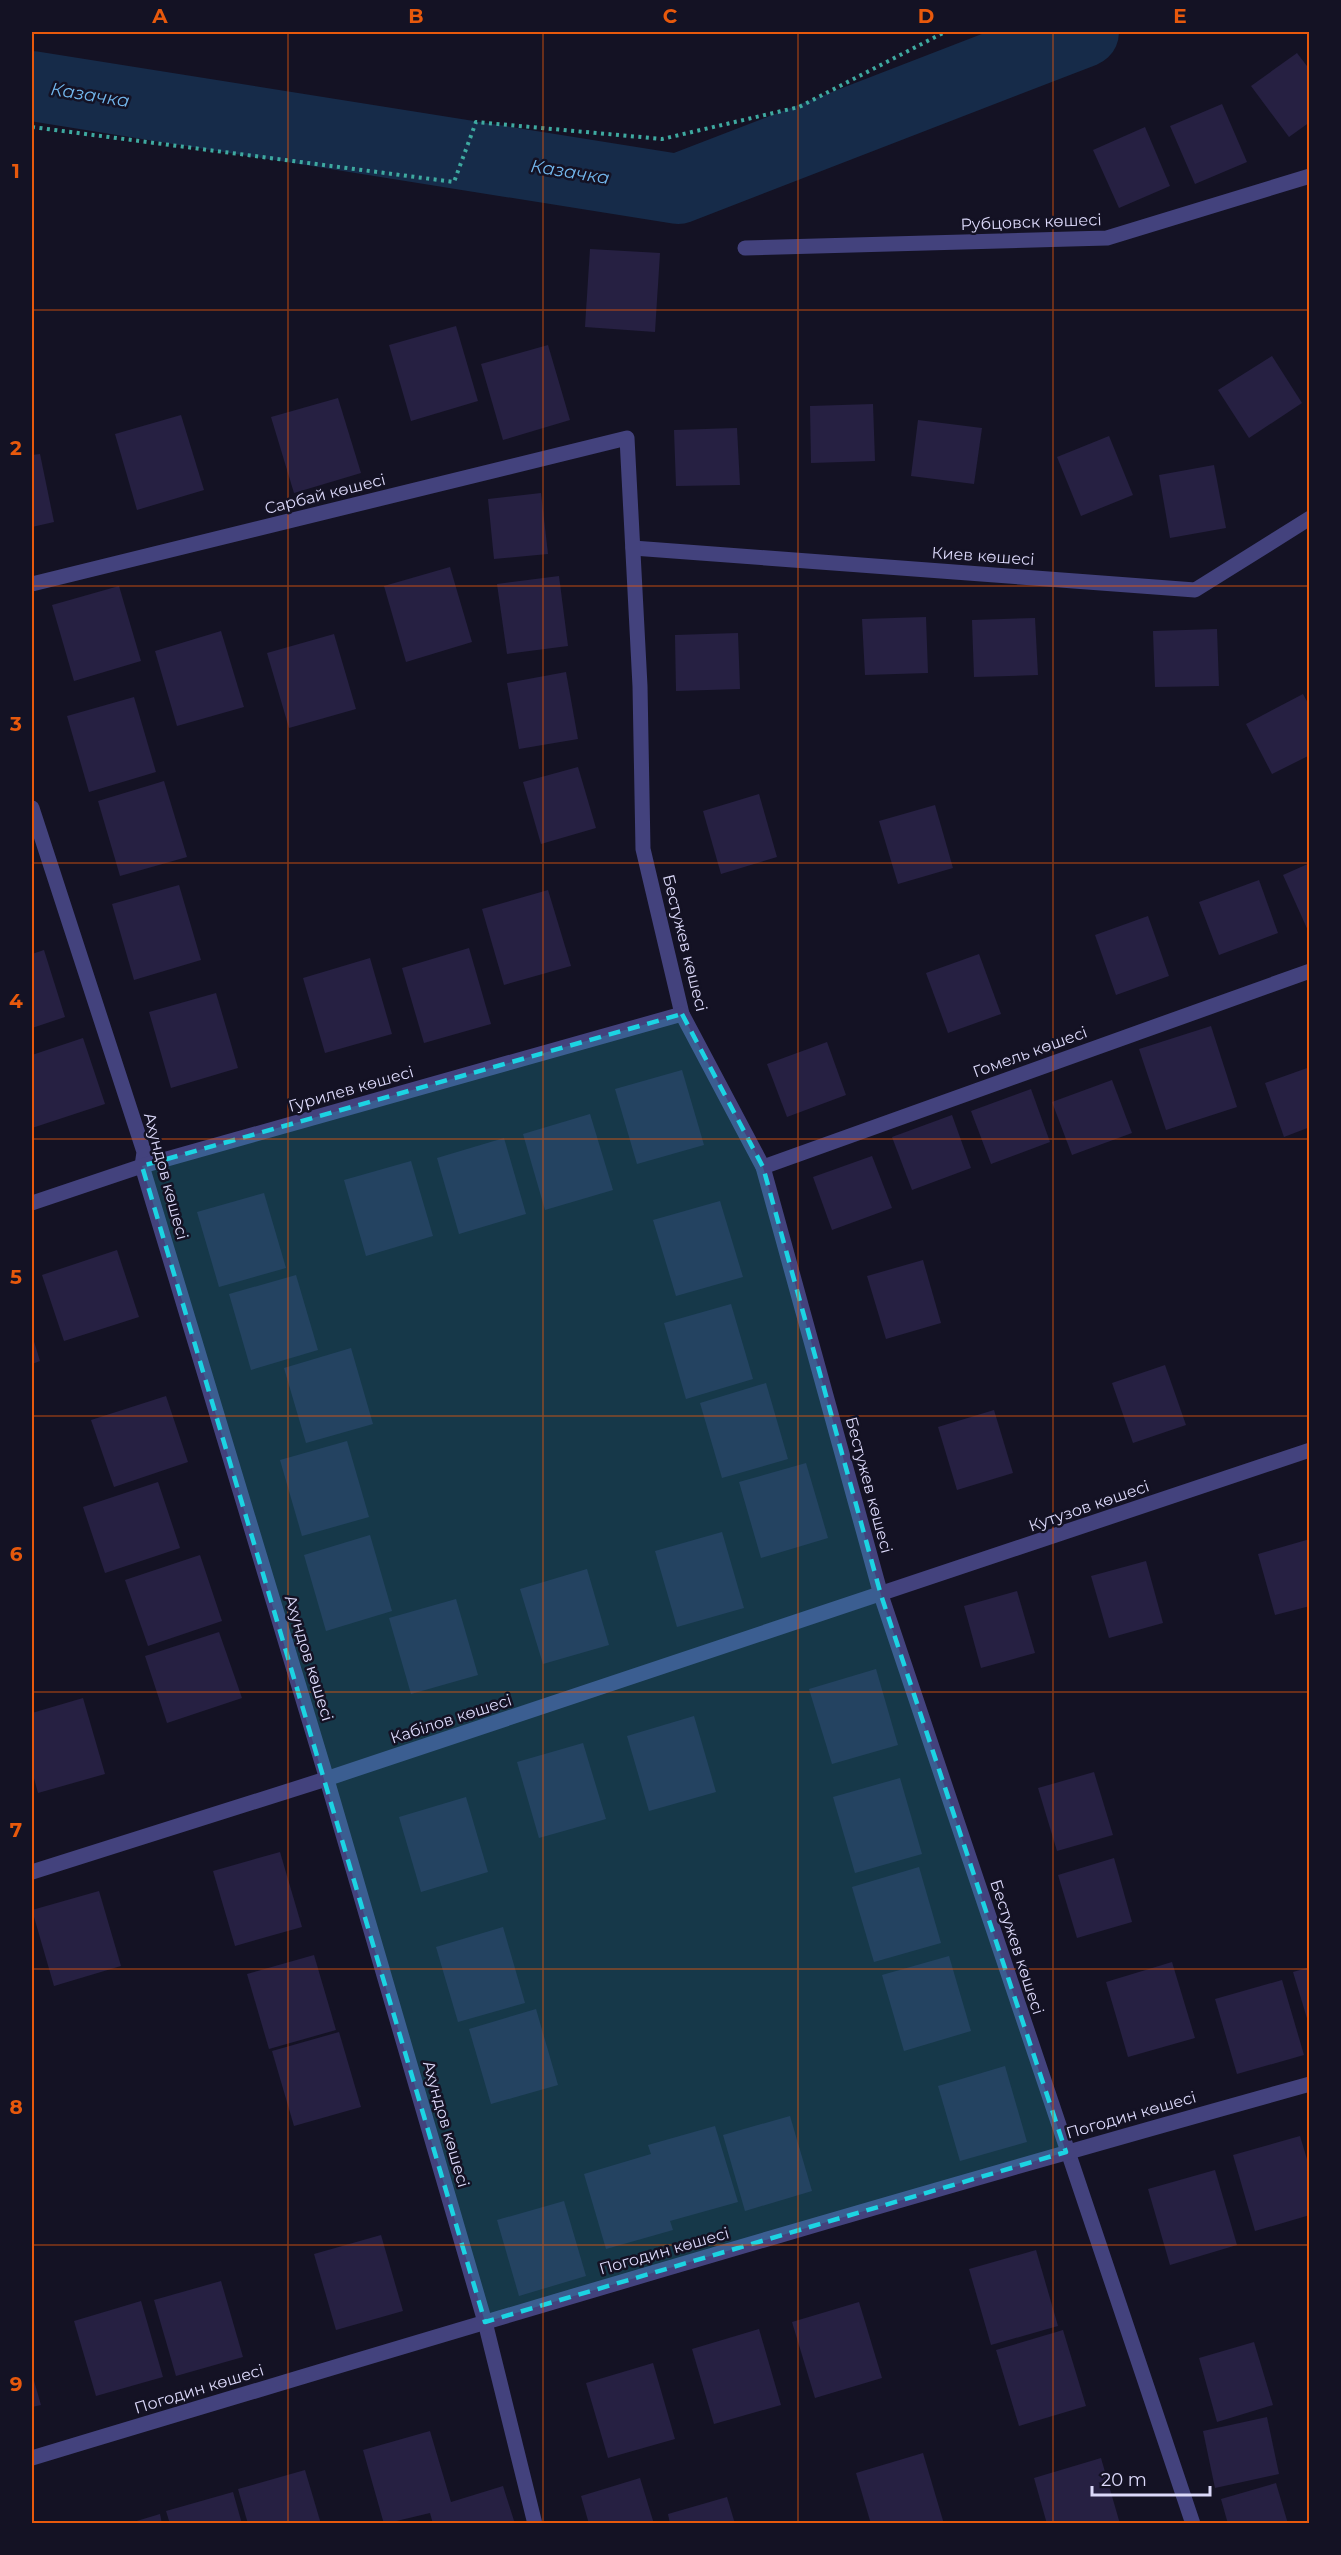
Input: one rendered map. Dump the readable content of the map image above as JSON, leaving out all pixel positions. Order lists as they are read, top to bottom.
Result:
{
  "streets": {
    "street": [
      "Рубцовск көшесі",
      "Сарбай көшесі",
      "Киев көшесі",
      "Бестужев көшесі",
      "Гомель көшесі",
      "Гурилев көшесі",
      "Ахундов көшесі",
      "Кутузов көшесі",
      "Кабілов көшесі",
      "Погодин көшесі"
    ]
  },
  "crossings": [
    ["Сарбай көшесі", "Бестужев көшесі"],
    ["Киев көшесі", "Бестужев көшесі"],
    ["Бестужев көшесі", "Гомель көшесі"],
    ["Бестужев көшесі", "Гурилев көшесі"],
    ["Бестужев көшесі", "Кутузов көшесі"],
    ["Бестужев көшесі", "Кабілов көшесі"],
    ["Бестужев көшесі", "Погодин көшесі"],
    ["Гурилев көшесі", "Ахундов көшесі"],
    ["Ахундов көшесі", "Кабілов көшесі"],
    ["Ахундов көшесі", "Погодин көшесі"],
    ["Кутузов көшесі", "Кабілов көшесі"]
  ],
  "water": ["Казачка"],
  "scale_bar": "20 m",
  "grid": {
    "columns": [
      "A",
      "B",
      "C",
      "D",
      "E"
    ],
    "rows": [
      "1",
      "2",
      "3",
      "4",
      "5",
      "6",
      "7",
      "8",
      "9"
    ]
  }
}
